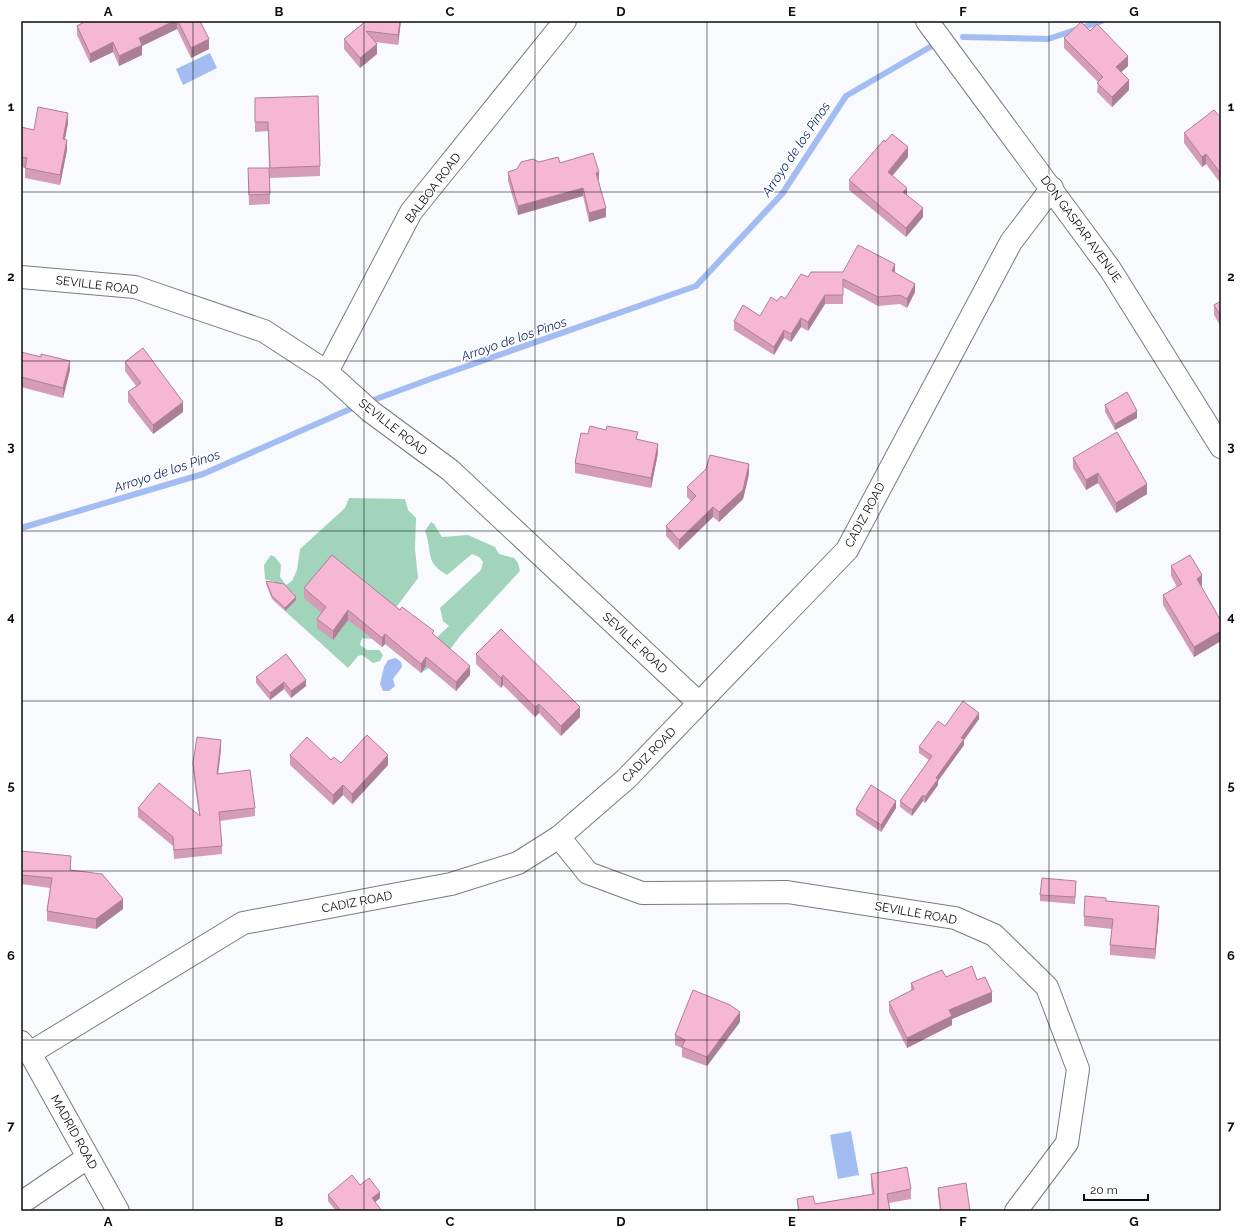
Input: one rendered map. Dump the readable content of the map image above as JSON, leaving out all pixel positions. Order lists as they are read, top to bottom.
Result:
{
  "streets": {
    "street": [
      "BALBOA ROAD",
      "DON GASPAR AVENUE",
      "SEVILLE ROAD",
      "CADIZ ROAD",
      "MADRID ROAD"
    ]
  },
  "crossings": [
    ["BALBOA ROAD", "SEVILLE ROAD"],
    ["DON GASPAR AVENUE", "CADIZ ROAD"],
    ["SEVILLE ROAD", "CADIZ ROAD"],
    ["CADIZ ROAD", "MADRID ROAD"]
  ],
  "water": ["Arroyo de los Pinos"],
  "scale_bar": "20 m",
  "grid": {
    "columns": [
      "A",
      "B",
      "C",
      "D",
      "E",
      "F",
      "G"
    ],
    "rows": [
      "1",
      "2",
      "3",
      "4",
      "5",
      "6",
      "7"
    ]
  }
}
